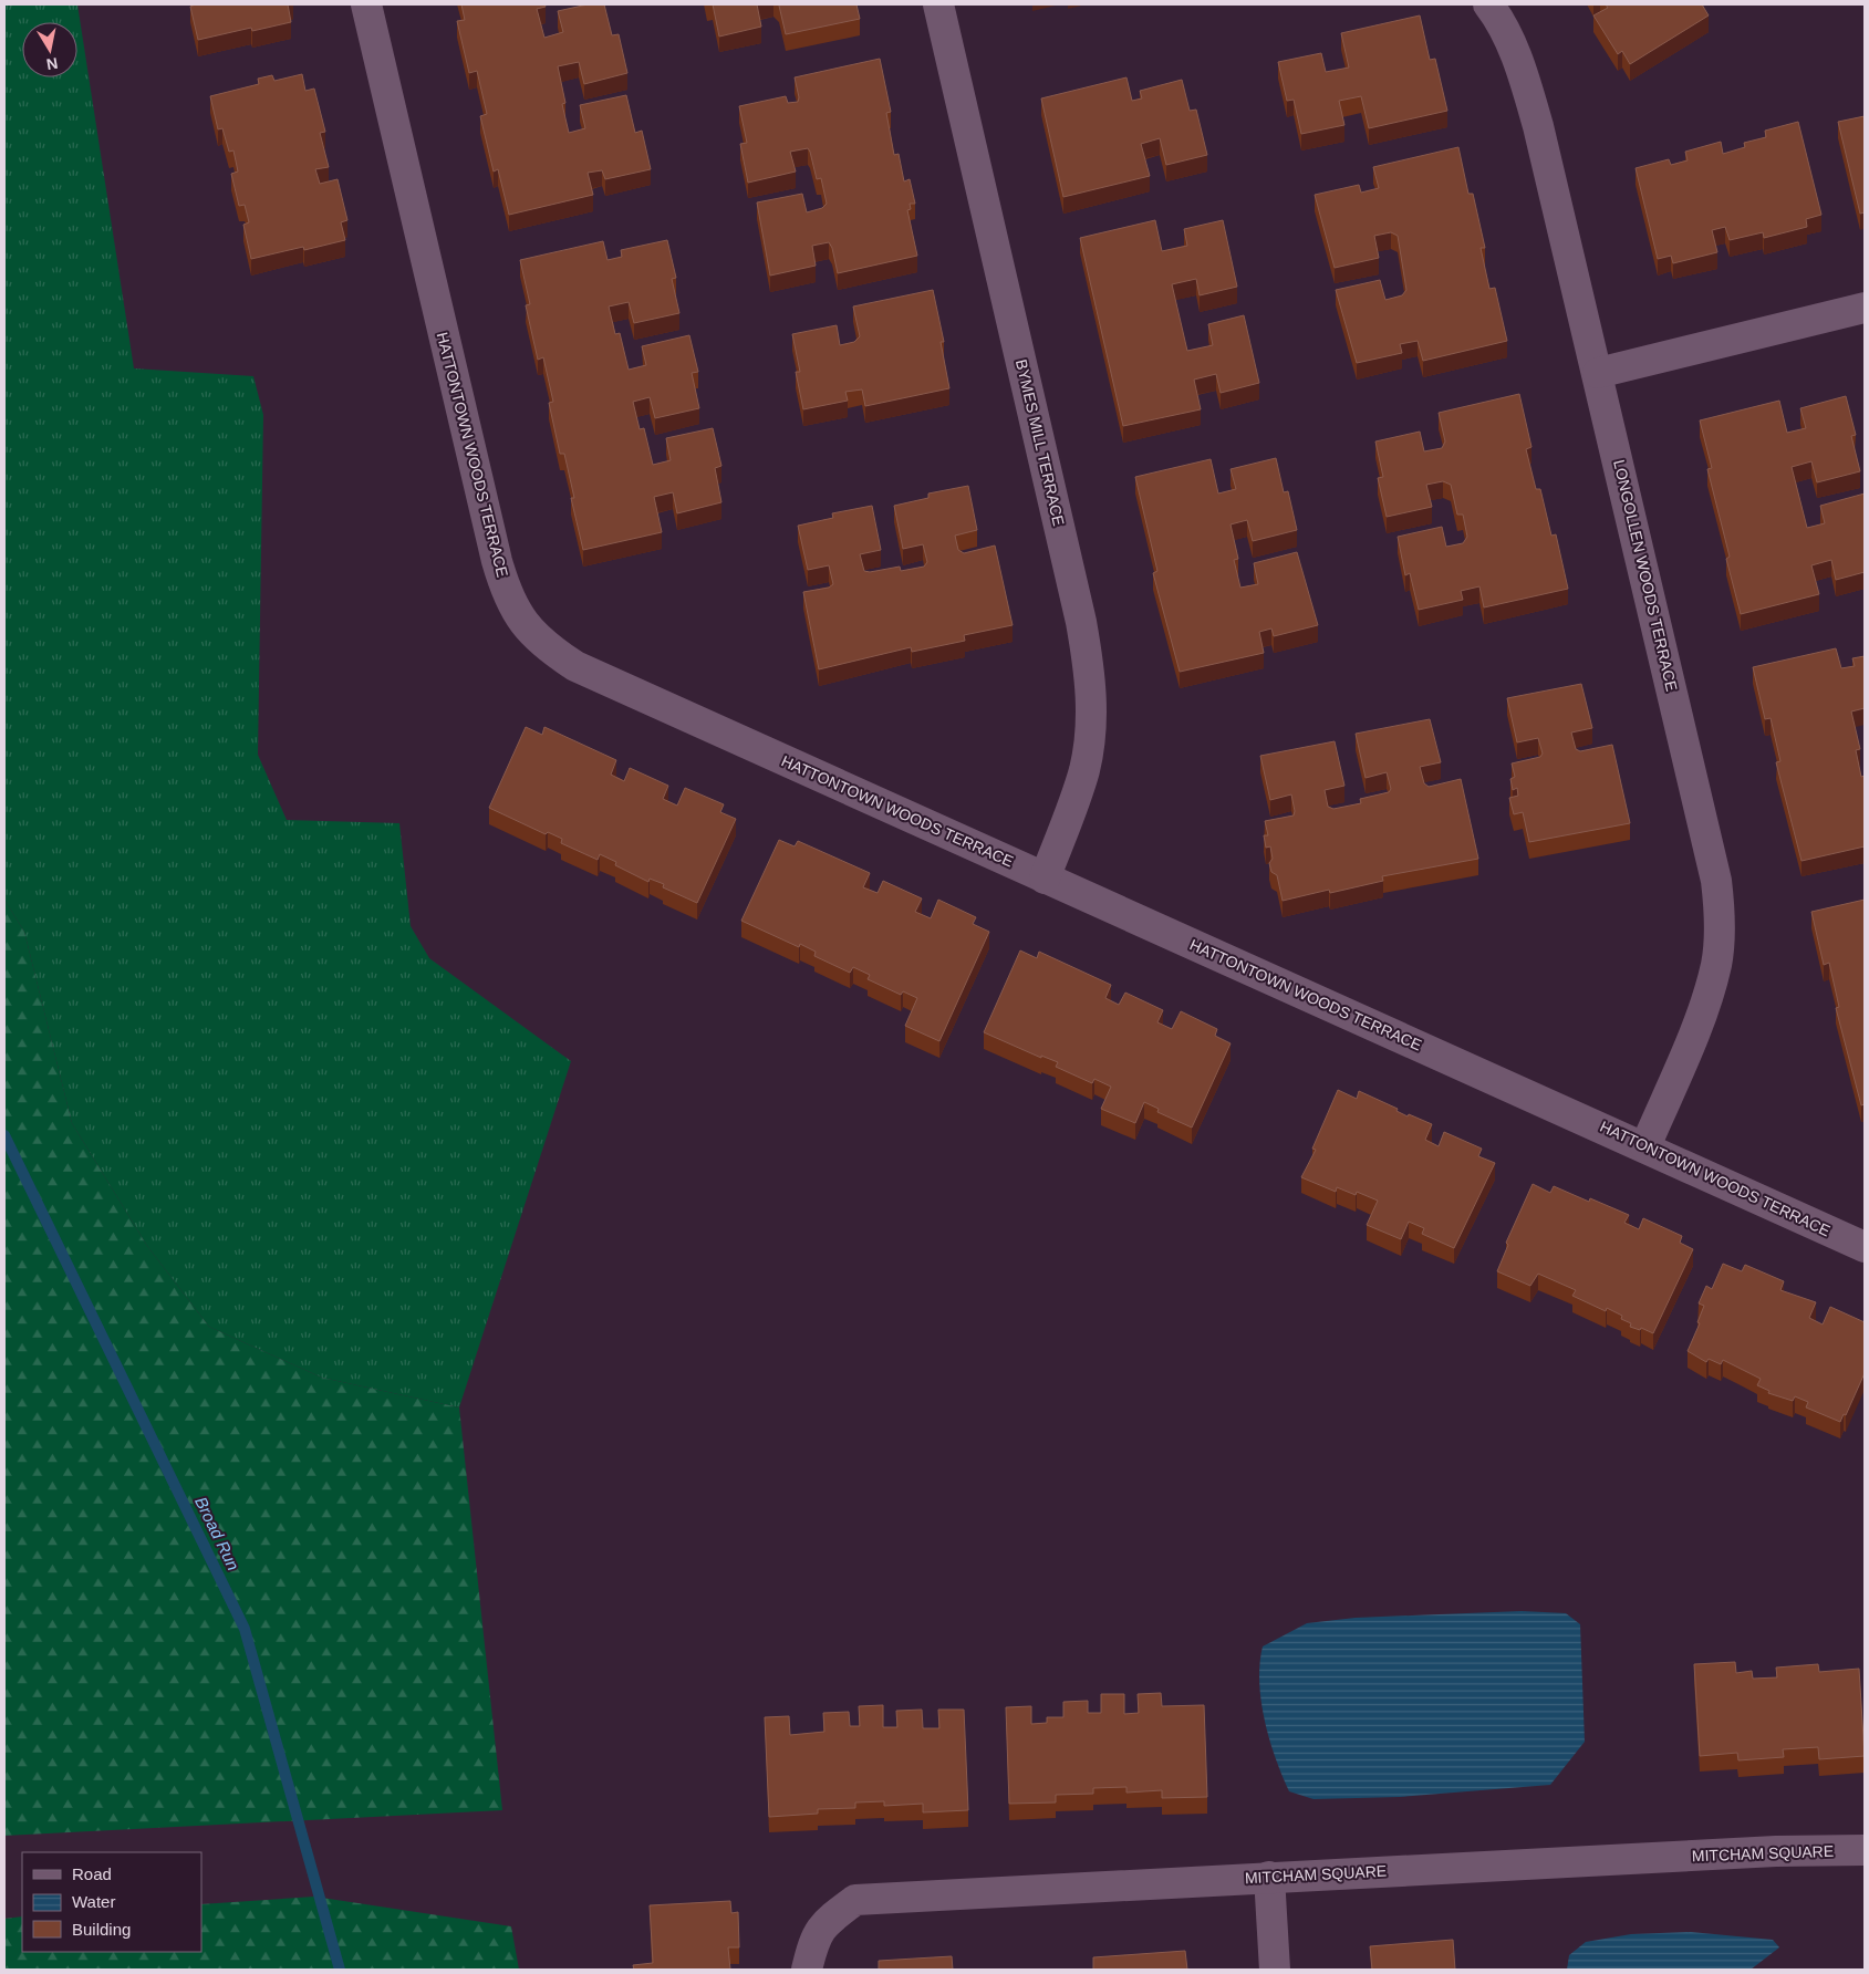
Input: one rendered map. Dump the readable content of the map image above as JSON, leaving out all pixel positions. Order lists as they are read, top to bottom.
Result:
{
  "streets": {
    "street": [
      "BYMES MILL TERRACE",
      "HATTONTOWN WOODS TERRACE",
      "LONGOLLEN WOODS TERRACE",
      "MITCHAM SQUARE"
    ]
  },
  "crossings": [
    ["BYMES MILL TERRACE", "HATTONTOWN WOODS TERRACE"],
    ["HATTONTOWN WOODS TERRACE", "LONGOLLEN WOODS TERRACE"]
  ],
  "water": ["Broad Run"],
  "legend": ["Road", "Water", "Building"],
  "north": "bottom"
}
